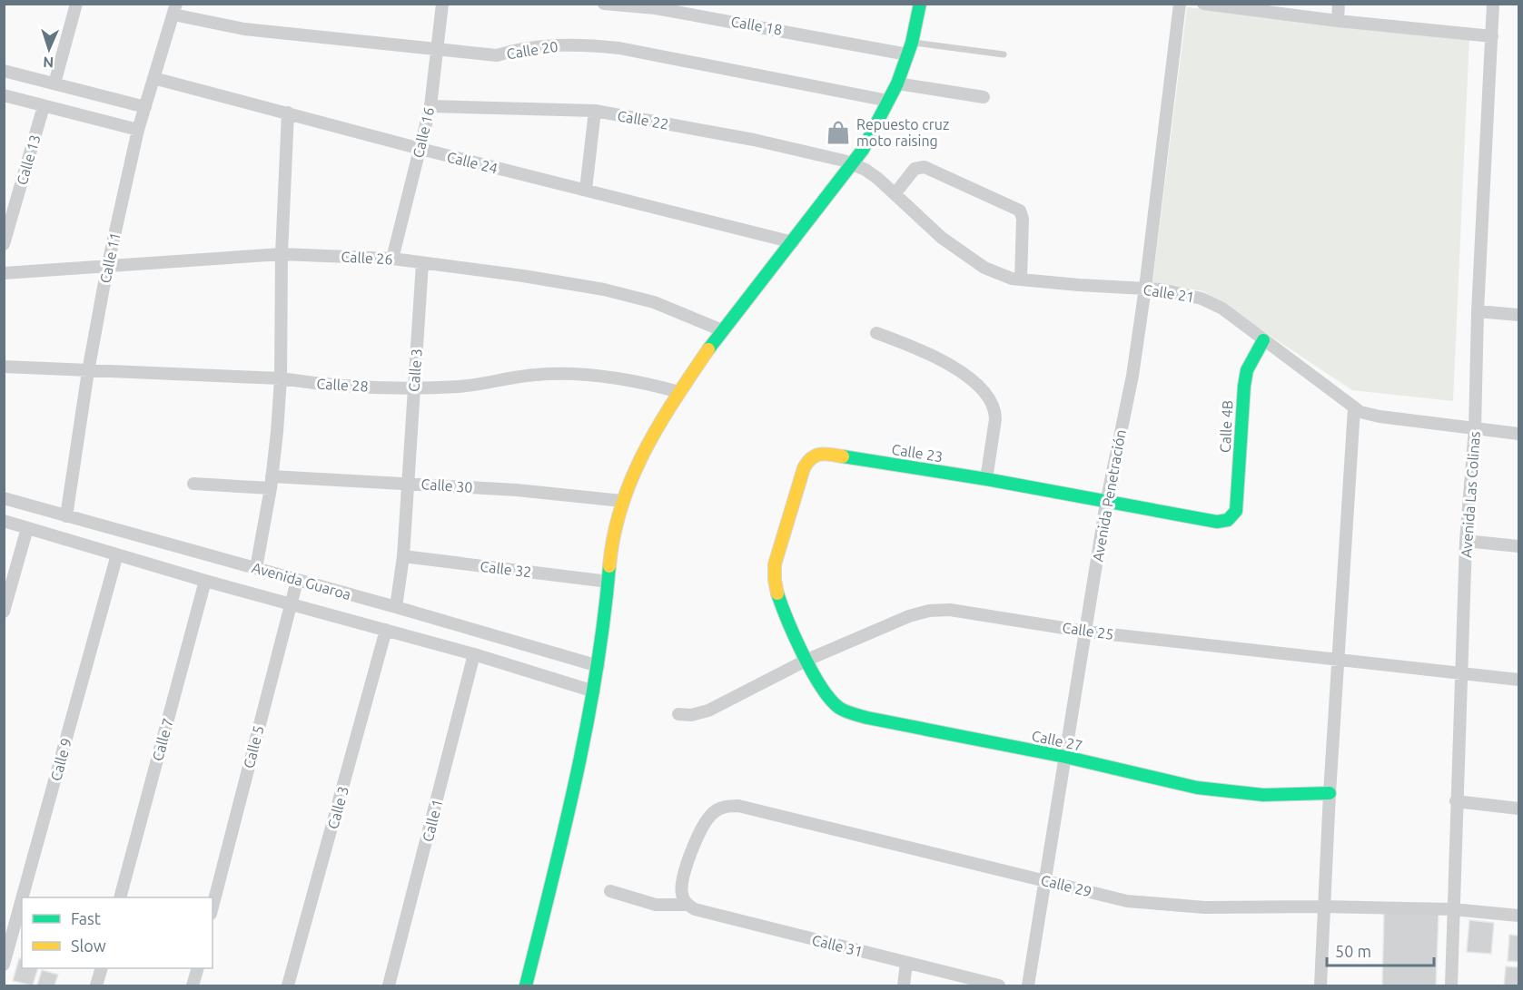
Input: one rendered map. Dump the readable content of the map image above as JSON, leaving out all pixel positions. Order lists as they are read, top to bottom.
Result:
{
  "streets": {
    "street": [
      "Calle 18",
      "Calle 20",
      "Calle 22",
      "Calle 16",
      "Calle 13",
      "Calle 24",
      "Calle 11",
      "Calle 26",
      "Calle 21",
      "Calle 3",
      "Calle 28",
      "Calle 4B",
      "Calle 23",
      "Calle 30",
      "Avenida Las Colinas",
      "Avenida Penetración",
      "Calle 32",
      "Avenida Guaroa",
      "Calle 25",
      "Calle 7",
      "Calle 27",
      "Calle 5",
      "Calle 9",
      "Calle 1",
      "Calle 29",
      "Calle 31"
    ]
  },
  "crossings": [
    ["Calle 20", "Calle 16"],
    ["Calle 20", "Calle 11"],
    ["Calle 22", "Calle 16"],
    ["Calle 22", "Calle 21"],
    ["Calle 16", "Calle 24"],
    ["Calle 16", "Calle 26"],
    ["Calle 24", "Calle 11"],
    ["Calle 11", "Calle 26"],
    ["Calle 11", "Calle 28"],
    ["Calle 11", "Avenida Guaroa"],
    ["Calle 26", "Calle 3"],
    ["Calle 21", "Calle 4B"],
    ["Calle 21", "Avenida Las Colinas"],
    ["Calle 21", "Avenida Penetración"],
    ["Calle 3", "Calle 28"],
    ["Calle 3", "Calle 30"],
    ["Calle 3", "Calle 32"],
    ["Calle 3", "Avenida Guaroa"],
    ["Calle 4B", "Calle 23"],
    ["Calle 23", "Avenida Penetración"],
    ["Calle 23", "Calle 25"],
    ["Calle 23", "Calle 27"],
    ["Avenida Las Colinas", "Calle 25"],
    ["Avenida Las Colinas", "Calle 29"],
    ["Avenida Penetración", "Calle 25"],
    ["Avenida Penetración", "Calle 27"],
    ["Avenida Penetración", "Calle 29"],
    ["Avenida Guaroa", "Calle 7"],
    ["Avenida Guaroa", "Calle 5"],
    ["Avenida Guaroa", "Calle 9"],
    ["Avenida Guaroa", "Calle 1"],
    ["Calle 25", "Calle 27"],
    ["Calle 29", "Calle 31"]
  ],
  "places": {
    "shop": ["Repuesto cruz moto raising"]
  },
  "legend": ["Fast", "Slow"],
  "scale_bar": "50 m",
  "north": "bottom"
}
